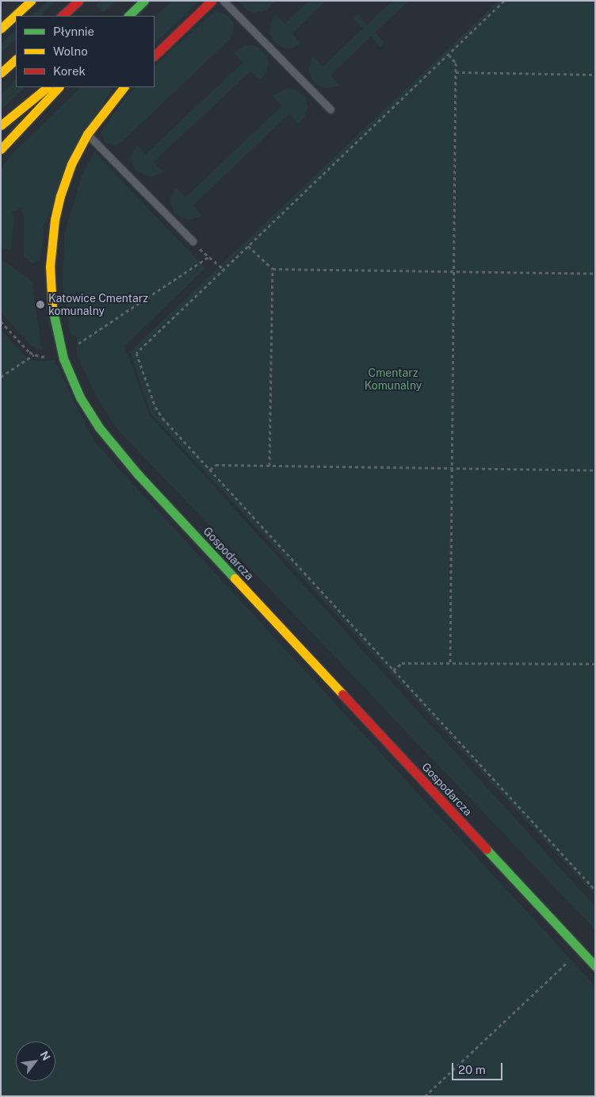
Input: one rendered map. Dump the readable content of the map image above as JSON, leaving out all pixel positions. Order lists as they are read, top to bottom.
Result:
{
  "streets": {
    "main road": ["Gospodarcza"]
  },
  "parks": ["Cmentarz Komunalny"],
  "places": ["Katowice Cmentarz komunalny"],
  "legend": ["Płynnie", "Wolno", "Korek"],
  "scale_bar": "20 m",
  "north": "top right"
}
